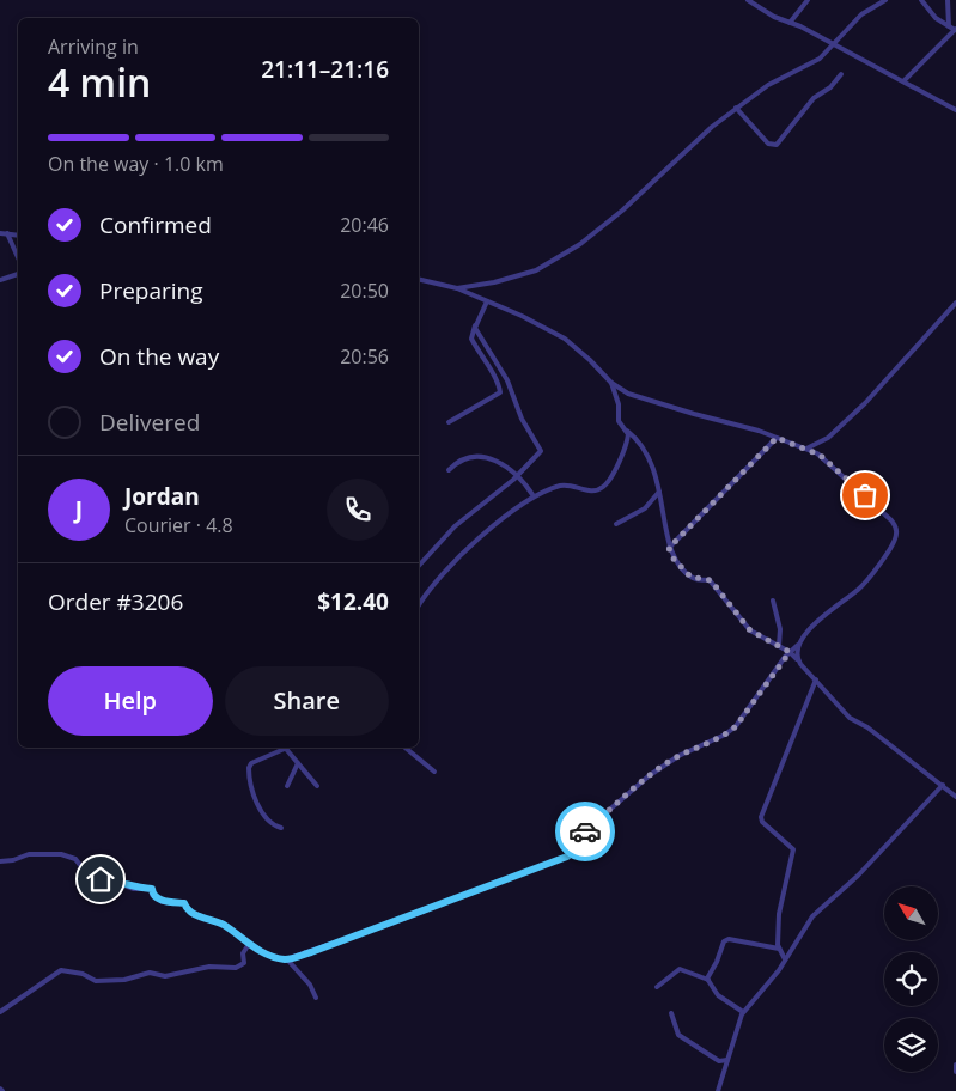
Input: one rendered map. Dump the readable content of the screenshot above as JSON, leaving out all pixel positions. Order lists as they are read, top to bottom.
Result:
{
  "north": "top left",
  "page": {
    "heading": ["4 min", "Arriving in", "21:11–21:16"],
    "panel": [
      "Jordan",
      "Courier · 4.8",
      "Order #3206",
      "$12.40"
    ],
    "bar": "On the way · 1.0 km",
    "list": [
      ["Confirmed", "20:46"],
      ["Preparing", "20:50"],
      ["On the way", "20:56"],
      "Delivered"
    ],
    "round": "J",
    "buttons": ["Help", "Share"]
  }
}
